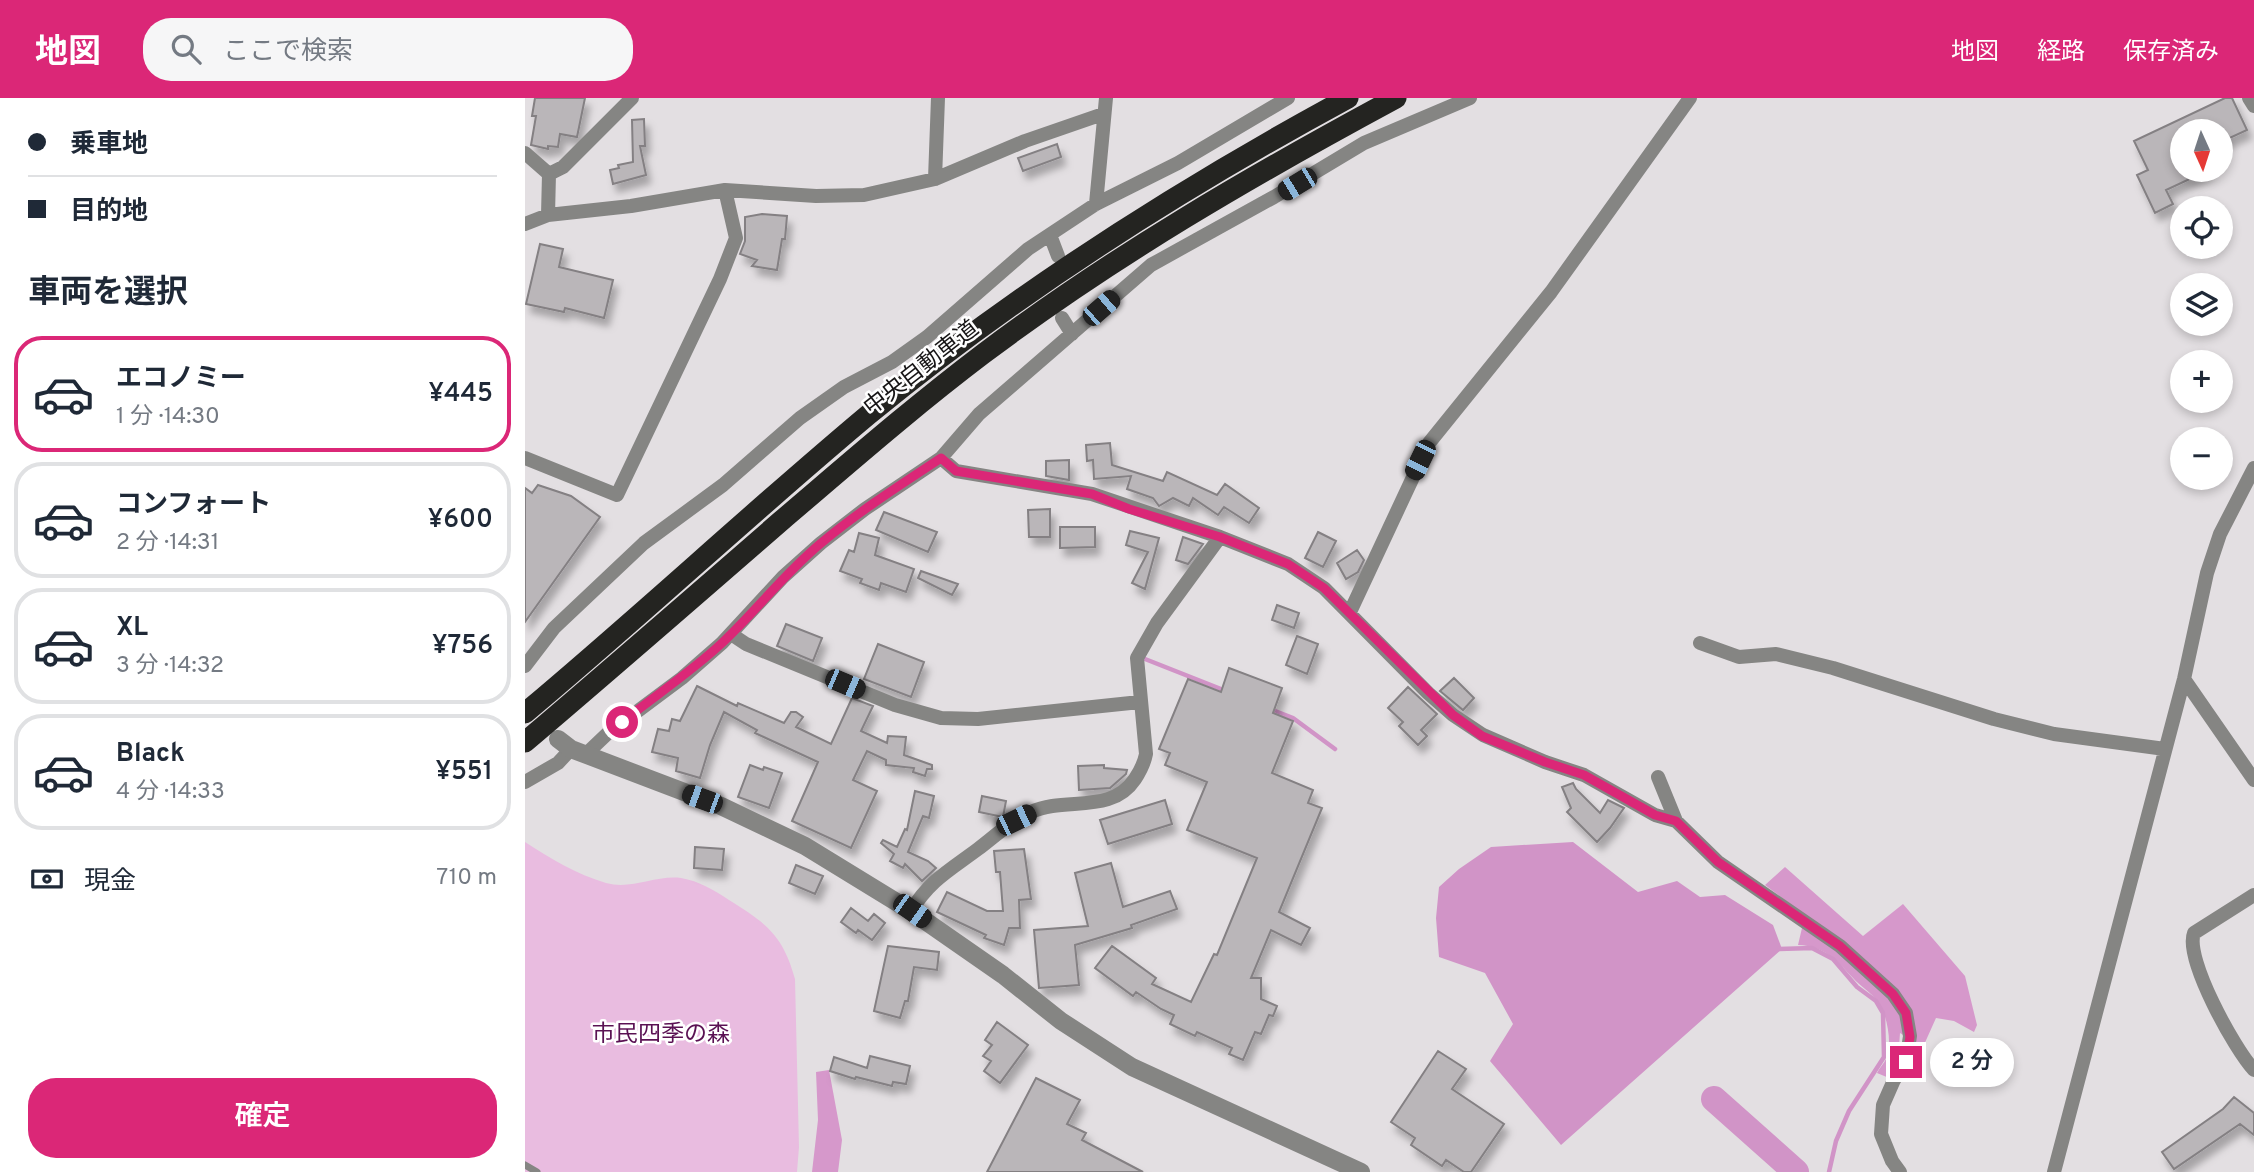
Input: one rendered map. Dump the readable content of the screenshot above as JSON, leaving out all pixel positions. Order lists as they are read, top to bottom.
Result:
{
  "streets": {
    "highway": ["中央自動車道"]
  },
  "parks": ["市民四季の森"],
  "north": "bottom",
  "page": {
    "header": "地図",
    "search": "ここで検索",
    "nav": ["地図", "経路", "保存済み"],
    "banner": ["乗車地", "目的地"],
    "map_buttons": ["+", "−"],
    "heading": "車両を選択",
    "list": [
      {
        "name": "エコノミー",
        "note": "1 分 · 14:30",
        "value": "¥445"
      },
      {
        "name": "コンフォート",
        "note": "2 分 · 14:31",
        "value": "¥600"
      },
      {
        "name": "XL",
        "note": "3 分 · 14:32",
        "value": "¥756"
      },
      {
        "name": "Black",
        "note": "4 分 · 14:33",
        "value": "¥551"
      }
    ],
    "pay": ["現金", "710 m"],
    "bubble": "2 分",
    "buttons": "確定"
  }
}
